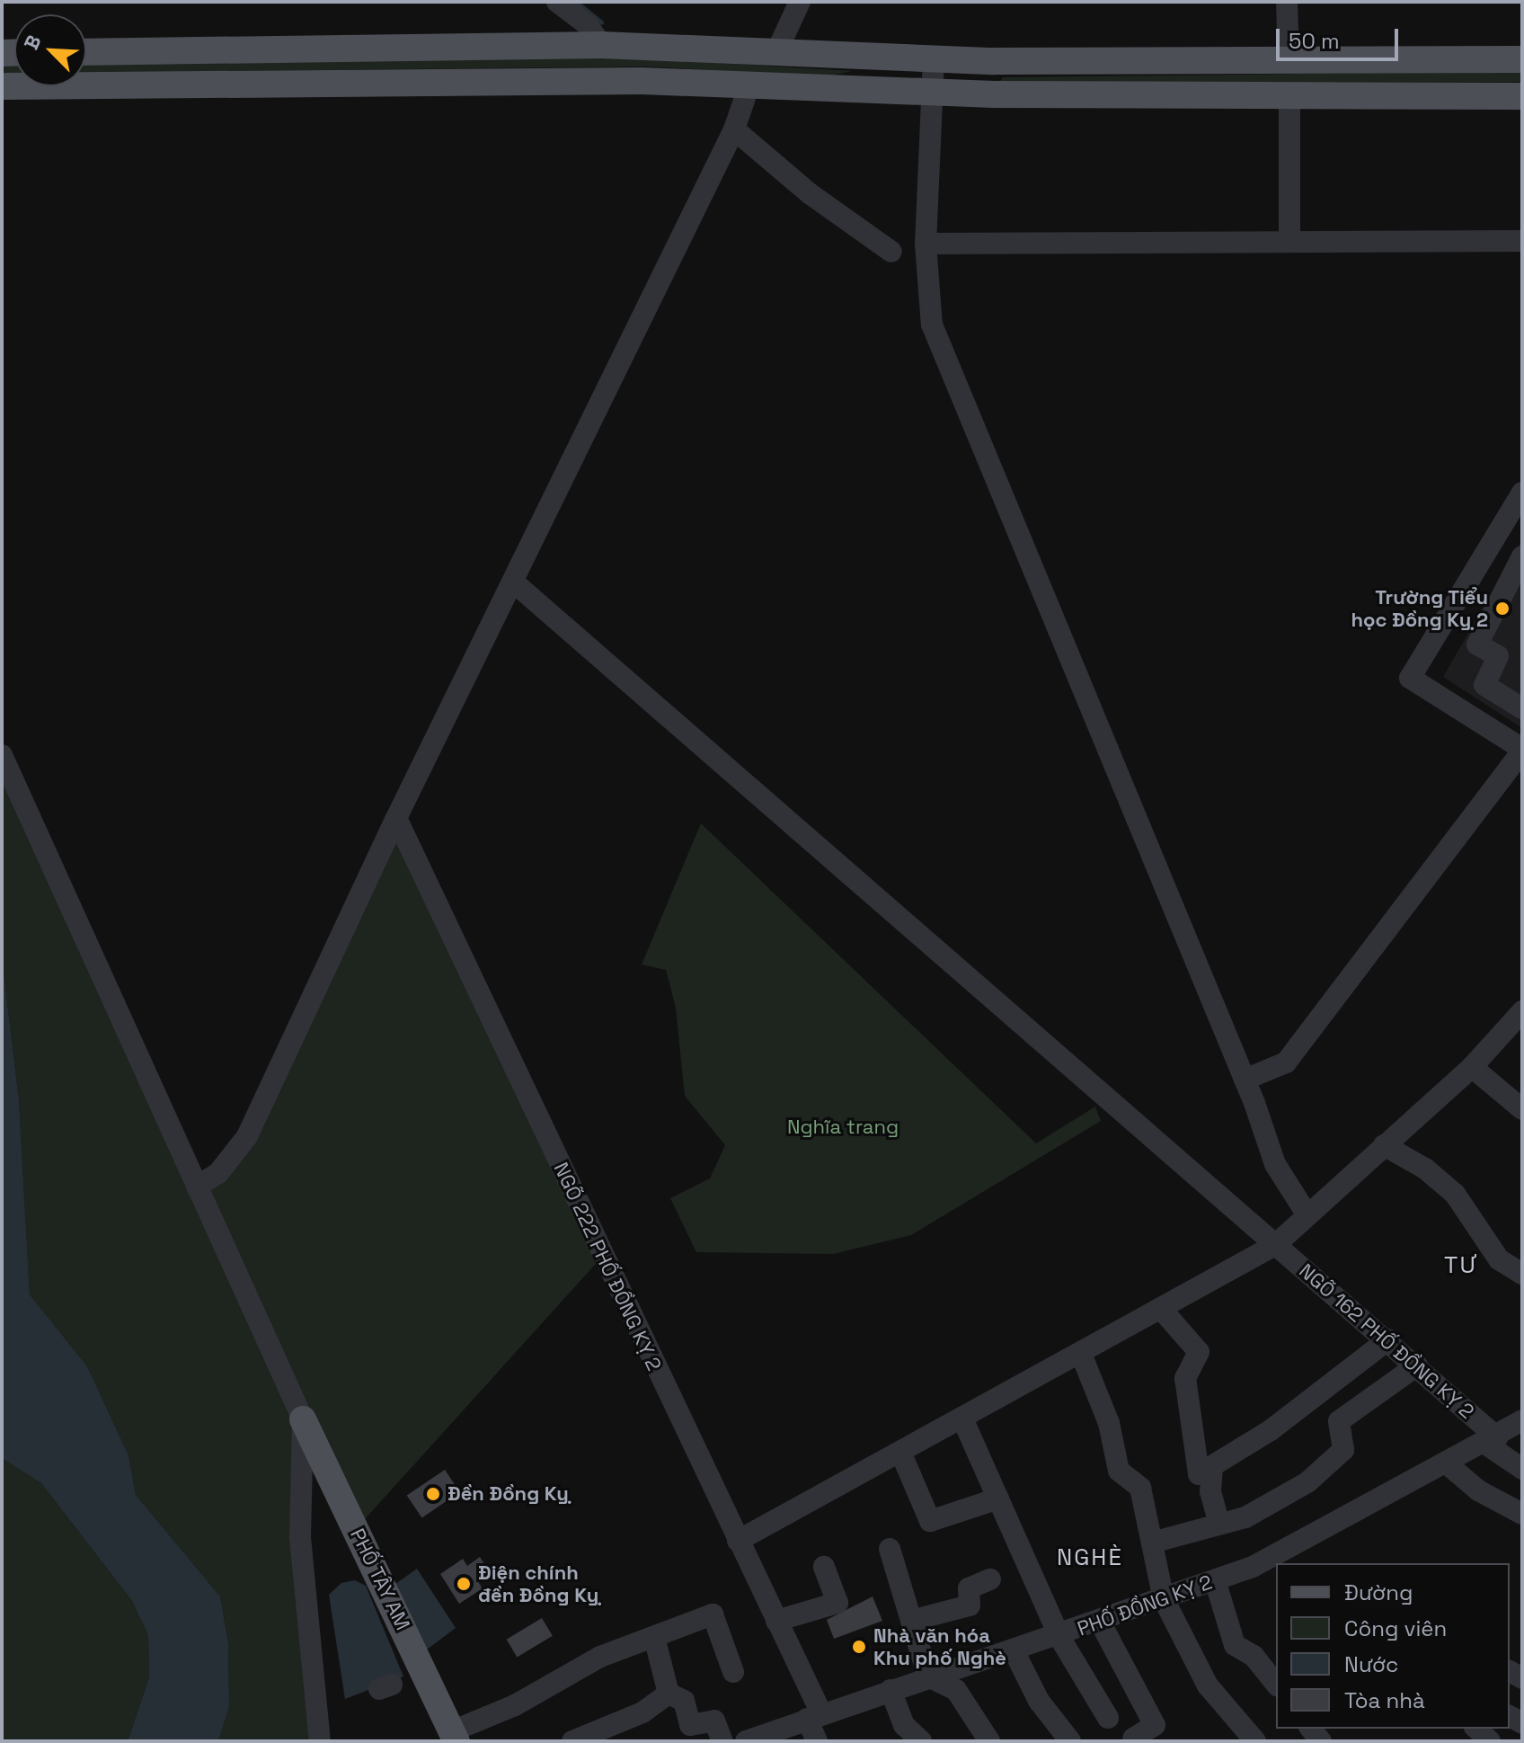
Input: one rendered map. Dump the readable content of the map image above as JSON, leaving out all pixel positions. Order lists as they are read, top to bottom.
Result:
{
  "streets": {
    "main road": ["PHỐ TÂY AM"],
    "street": ["NGÕ 222 PHỐ ĐỒNG KỴ 2", "NGÕ 162 PHỐ ĐỒNG KỴ 2", "PHỐ ĐỒNG KỴ 2"]
  },
  "crossings": [
    ["NGÕ 222 PHỐ ĐỒNG KỴ 2", "PHỐ ĐỒNG KỴ 2"],
    ["NGÕ 162 PHỐ ĐỒNG KỴ 2", "PHỐ ĐỒNG KỴ 2"]
  ],
  "districts": ["TƯ", "NGHÈ"],
  "parks": ["Nghĩa trang"],
  "places": [
    "Trường Tiểu học Đồng Kỵ 2",
    "Đền Đồng Kỵ",
    "Điện chính đền Đồng Kỵ",
    "Nhà văn hóa Khu phố Nghè"
  ],
  "legend": [
    "Đường",
    "Công viên",
    "Nước",
    "Tòa nhà"
  ],
  "scale_bar": "50 m",
  "north": "top left"
}
